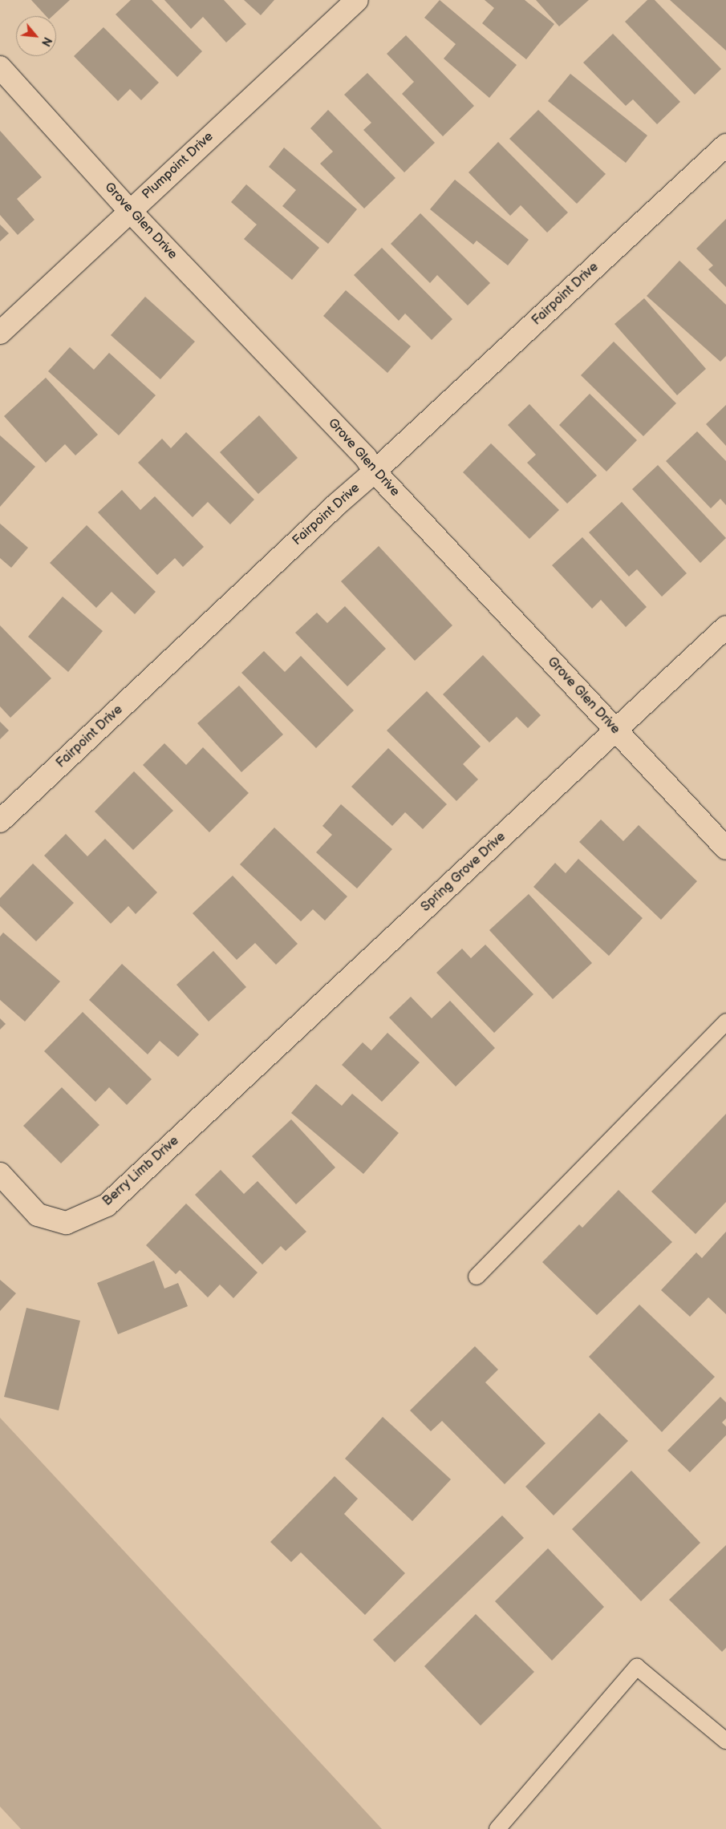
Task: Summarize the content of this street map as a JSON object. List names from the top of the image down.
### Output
{
  "streets": {
    "street": [
      "Plumpoint Drive",
      "Grove Glen Drive",
      "Fairpoint Drive",
      "Spring Grove Drive",
      "Berry Limb Drive"
    ]
  },
  "crossings": [
    ["Plumpoint Drive", "Grove Glen Drive"],
    ["Grove Glen Drive", "Fairpoint Drive"],
    ["Grove Glen Drive", "Spring Grove Drive"],
    ["Spring Grove Drive", "Berry Limb Drive"]
  ],
  "north": "bottom right"
}
